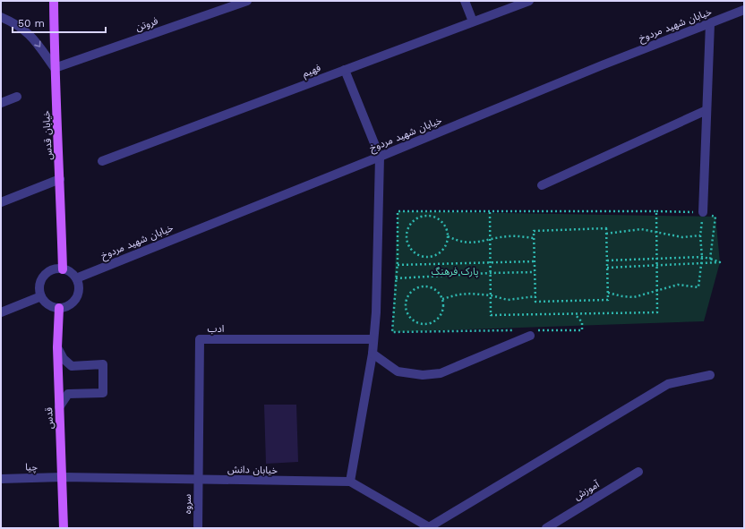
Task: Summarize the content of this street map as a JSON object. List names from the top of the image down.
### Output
{
  "streets": {
    "main road": ["خیابان قدس", "قدس"],
    "street": [
      "فروتن",
      "خیابان شهید مردوخ",
      "فهیم",
      "ادب",
      "چیا",
      "خیابان دانش",
      "آموزش",
      "سروه"
    ]
  },
  "crossings": [
    ["فروتن", "خیابان قدس"],
    ["خیابان شهید مردوخ", "خیابان قدس"],
    ["خیابان شهید مردوخ", "قدس"],
    ["خیابان قدس", "قدس"],
    ["ادب", "خیابان دانش"],
    ["ادب", "سروه"],
    ["قدس", "چیا"],
    ["قدس", "خیابان دانش"],
    ["چیا", "خیابان دانش"],
    ["خیابان دانش", "سروه"]
  ],
  "parks": ["پارک فرهنگ"],
  "scale_bar": "50 m"
}
